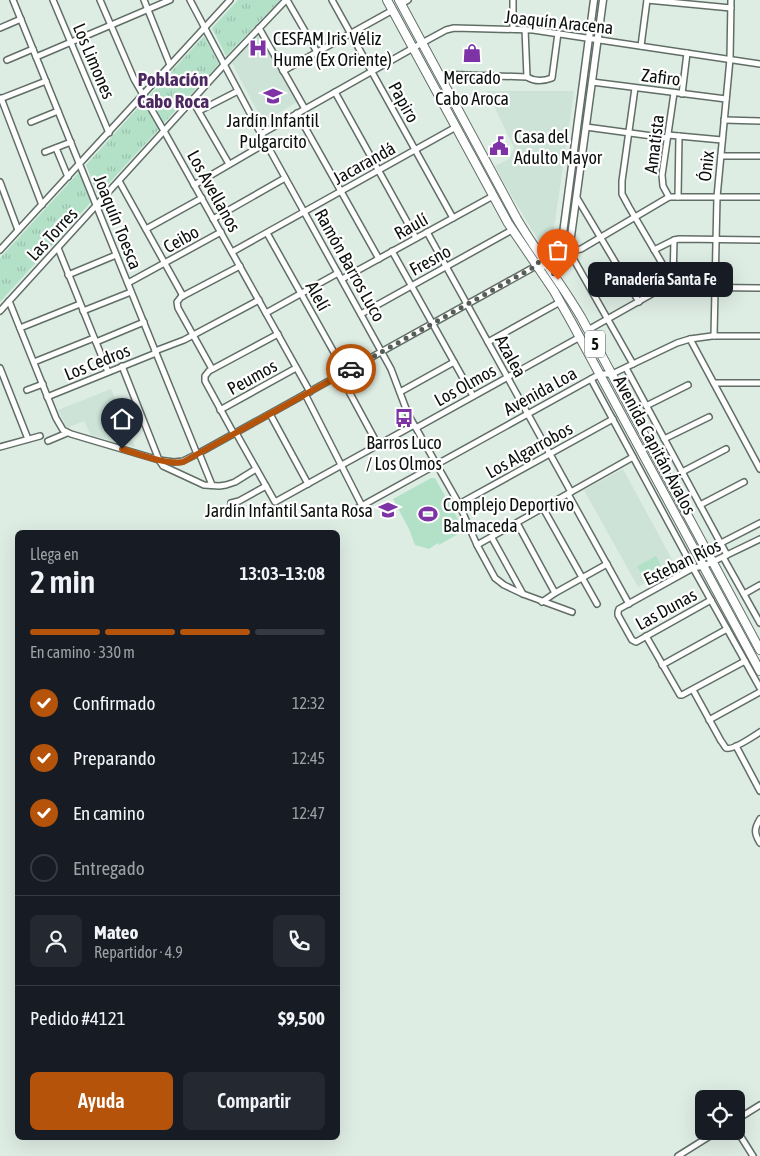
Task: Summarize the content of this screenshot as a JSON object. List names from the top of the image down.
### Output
{
  "streets": {
    "highway": ["5", "Avenida Capitán Ávalos"],
    "street": [
      "Joaquín Aracena",
      "Los Limones",
      "Zafiro",
      "Papiro",
      "Amatista",
      "Jacarandá",
      "Ónix",
      "Los Avellanos",
      "Joaquín Toesca",
      "Raulí",
      "Las Torres",
      "Ceibo",
      "Fresno",
      "Ramón Barros Luco",
      "Alelí",
      "Azalea",
      "Los Cedros",
      "Peumos",
      "Los Olmos",
      "Avenida Loa",
      "Los Algarrobos",
      "Esteban Ríos",
      "Las Dunas"
    ]
  },
  "crossings": [
    ["Joaquín Aracena", "Papiro"],
    ["Joaquín Aracena", "Amatista"],
    ["Joaquín Aracena", "Ónix"],
    ["Joaquín Aracena", "Ramón Barros Luco"],
    ["Joaquín Aracena", "Avenida Capitán Ávalos"],
    ["Los Limones", "Las Torres"],
    ["Zafiro", "Amatista"],
    ["Zafiro", "Ónix"],
    ["Papiro", "Jacarandá"],
    ["Papiro", "Raulí"],
    ["Jacarandá", "Los Avellanos"],
    ["Jacarandá", "Ramón Barros Luco"],
    ["Jacarandá", "Alelí"],
    ["Jacarandá", "Avenida Capitán Ávalos"],
    ["Ónix", "Avenida Loa"],
    ["Los Avellanos", "Las Torres"],
    ["Los Avellanos", "Ceibo"],
    ["Los Avellanos", "Los Cedros"],
    ["Los Avellanos", "Peumos"],
    ["Los Avellanos", "Los Olmos"],
    ["Los Avellanos", "Avenida Loa"],
    ["Joaquín Toesca", "Las Torres"],
    ["Joaquín Toesca", "Ceibo"],
    ["Joaquín Toesca", "Los Cedros"],
    ["Raulí", "Ramón Barros Luco"],
    ["Raulí", "Azalea"],
    ["Raulí", "Avenida Capitán Ávalos"],
    ["Las Torres", "Ramón Barros Luco"],
    ["Ceibo", "Ramón Barros Luco"],
    ["Fresno", "Ramón Barros Luco"],
    ["Fresno", "Azalea"],
    ["Fresno", "Avenida Capitán Ávalos"],
    ["Ramón Barros Luco", "Los Olmos"],
    ["Ramón Barros Luco", "Avenida Loa"],
    ["Ramón Barros Luco", "Los Algarrobos"],
    ["Alelí", "Los Olmos"],
    ["Azalea", "Los Olmos"],
    ["Azalea", "Avenida Loa"],
    ["Azalea", "Los Algarrobos"],
    ["Azalea", "Esteban Ríos"],
    ["Los Olmos", "Avenida Capitán Ávalos"],
    ["Avenida Loa", "Avenida Capitán Ávalos"],
    ["Avenida Capitán Ávalos", "Los Algarrobos"],
    ["Avenida Capitán Ávalos", "Esteban Ríos"],
    ["Avenida Capitán Ávalos", "Las Dunas"],
    ["Esteban Ríos", "Las Dunas"]
  ],
  "districts": ["Población Cabo Roca"],
  "places": {
    "hospital": ["CESFAM Iris Véliz Hume (Ex Oriente)"],
    "shop": ["Mercado Cabo Aroca"],
    "school or university": ["Jardín Infantil Pulgarcito", "Jardín Infantil Santa Rosa"],
    "public building": ["Casa del Adulto Mayor"],
    "other": ["Panadería Santa Fe"],
    "bus stop": ["Barros Luco / Los Olmos"],
    "sports": ["Complejo Deportivo Balmaceda"]
  },
  "page": {
    "bubble": "Panadería Santa Fe",
    "heading": ["2 min", "Llega en", "13:03–13:08"],
    "panel": [
      "Mateo",
      "Repartidor · 4.9",
      "Pedido #4121",
      "$9,500"
    ],
    "bar": "En camino · 330 m",
    "list": [
      ["Confirmado", "12:32"],
      ["Preparando", "12:45"],
      ["En camino", "12:47"],
      "Entregado"
    ],
    "buttons": ["Ayuda", "Compartir"]
  }
}
